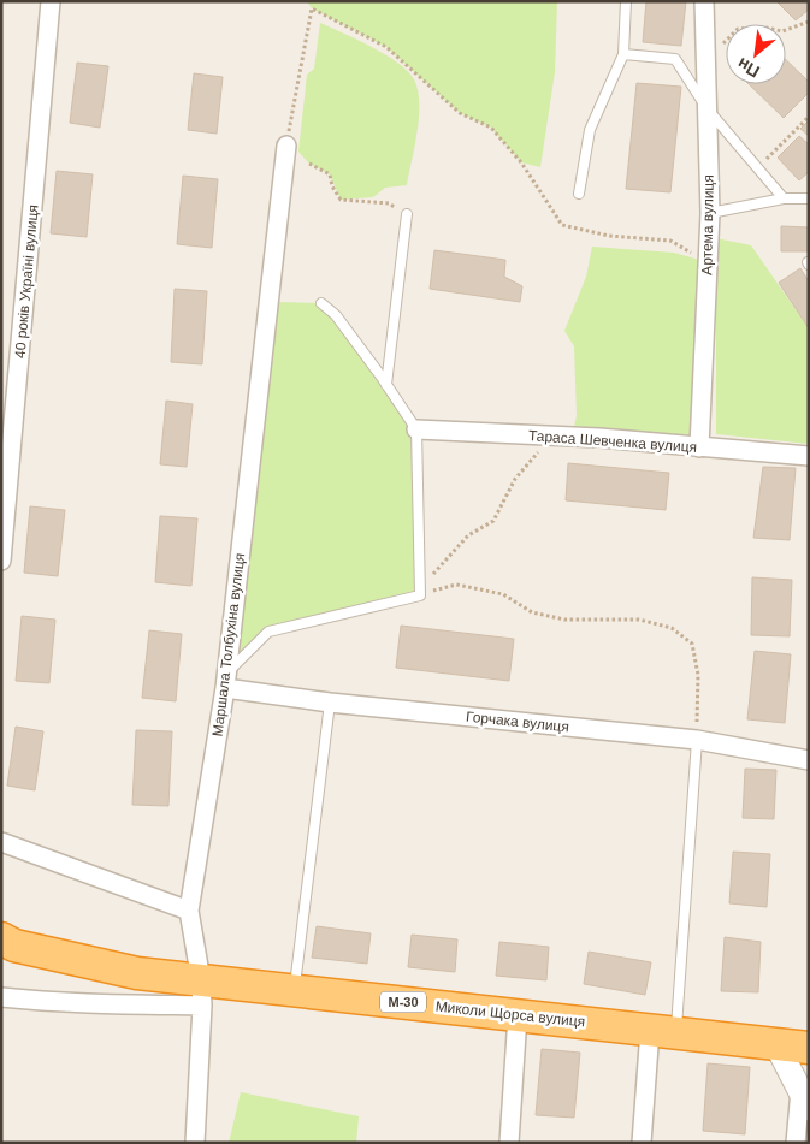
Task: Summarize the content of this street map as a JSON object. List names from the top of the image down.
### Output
{
  "streets": {
    "highway": ["М-30", "Миколи Щорса вулиця"],
    "street": [
      "Артема вулиця",
      "40 років Україні вулиця",
      "Тараса Шевченка вулиця",
      "Маршала Толбухіна вулиця",
      "Горчака вулиця"
    ]
  },
  "crossings": [
    ["Артема вулиця", "Тараса Шевченка вулиця"],
    ["Маршала Толбухіна вулиця", "Горчака вулиця"],
    ["Маршала Толбухіна вулиця", "Миколи Щорса вулиця"]
  ],
  "north": "bottom left"
}
